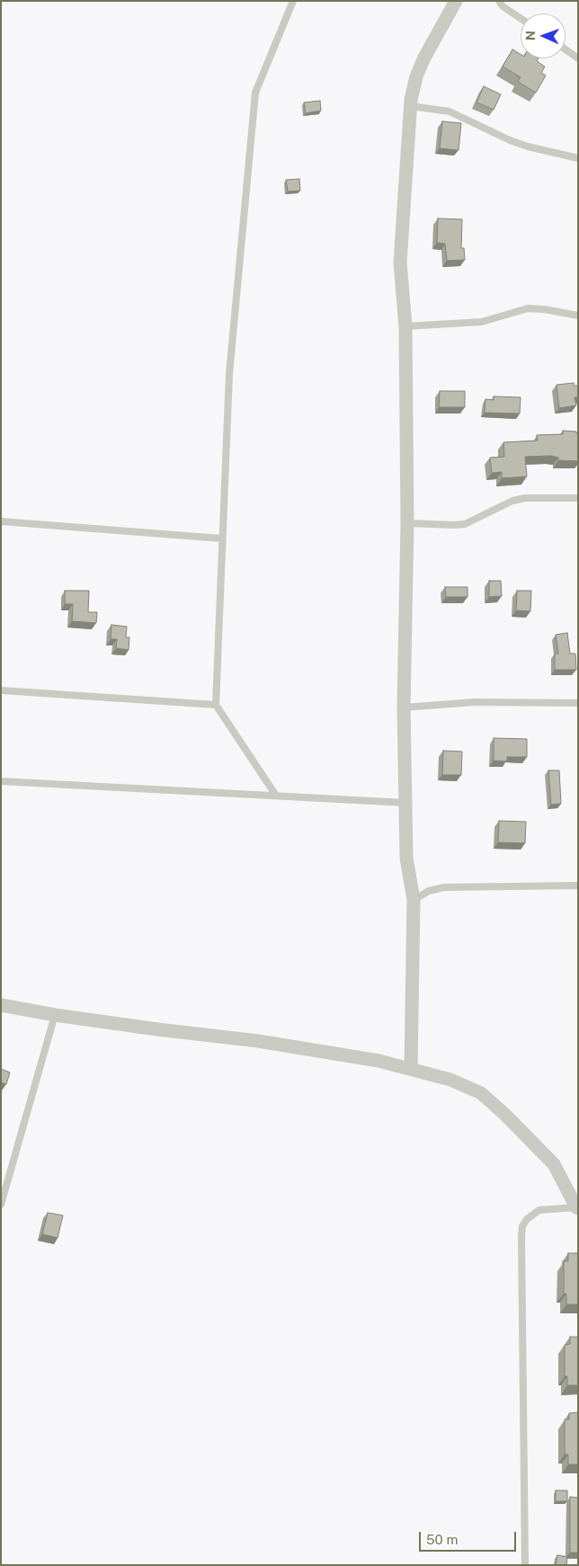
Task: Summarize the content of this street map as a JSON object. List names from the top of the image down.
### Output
{
  "scale_bar": "50 m",
  "north": "left"
}
